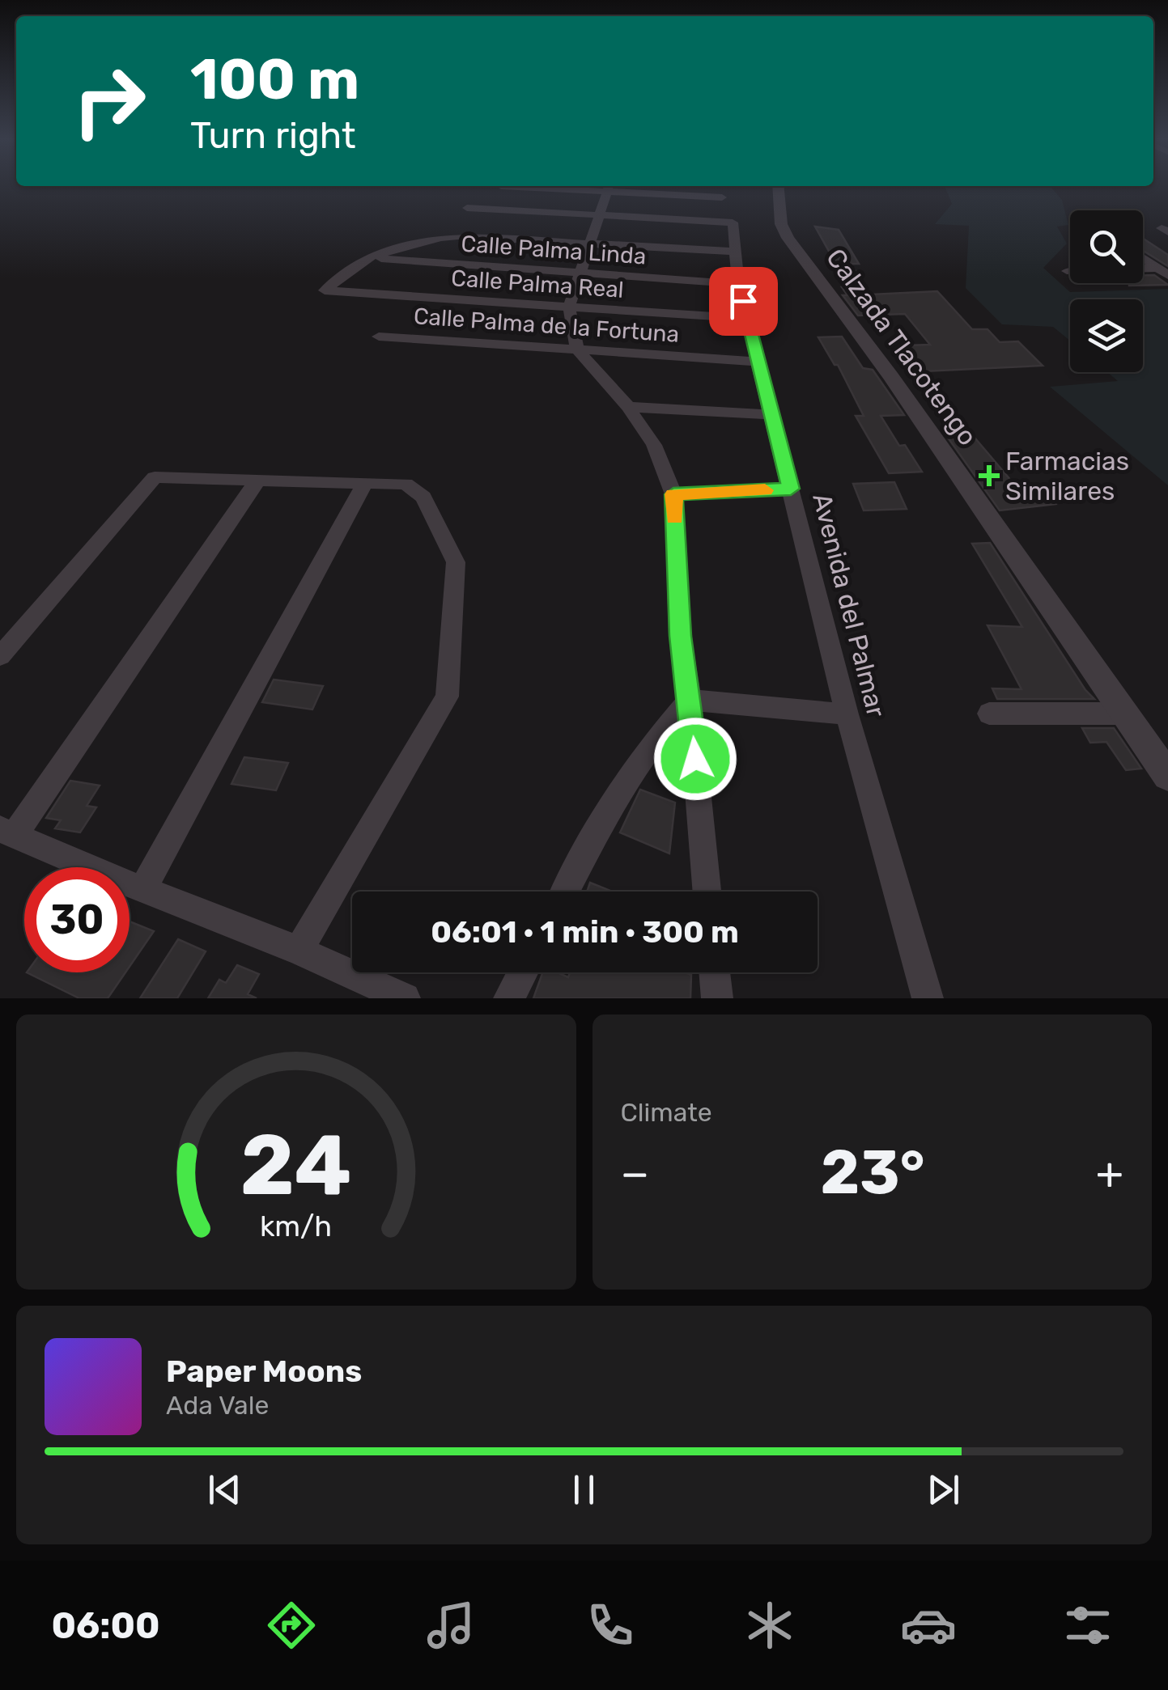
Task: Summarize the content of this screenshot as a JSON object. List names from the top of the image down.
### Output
{
  "streets": {
    "street": [
      "Calle Palma Linda",
      "Calle Palma Real",
      "Calle Palma de la Fortuna",
      "Calzada Tlacotengo",
      "Avenida del Palmar"
    ]
  },
  "crossings": [
    ["Calle Palma Linda", "Calle Palma Real"],
    ["Calle Palma Linda", "Avenida del Palmar"],
    ["Calle Palma Real", "Avenida del Palmar"],
    ["Calle Palma de la Fortuna", "Avenida del Palmar"]
  ],
  "places": {
    "health": ["Farmacias Similares"]
  },
  "page": {
    "turn": ["100 m", "Turn right"],
    "limit": "30",
    "trip": "06:01 · 1 min · 300 m",
    "tile": "Climate",
    "heat": ["−", "23°", "+"],
    "song": ["Paper Moons", "Ada Vale"],
    "tabs": "06:00",
    "gauge": ["24", "km/h"]
  }
}
